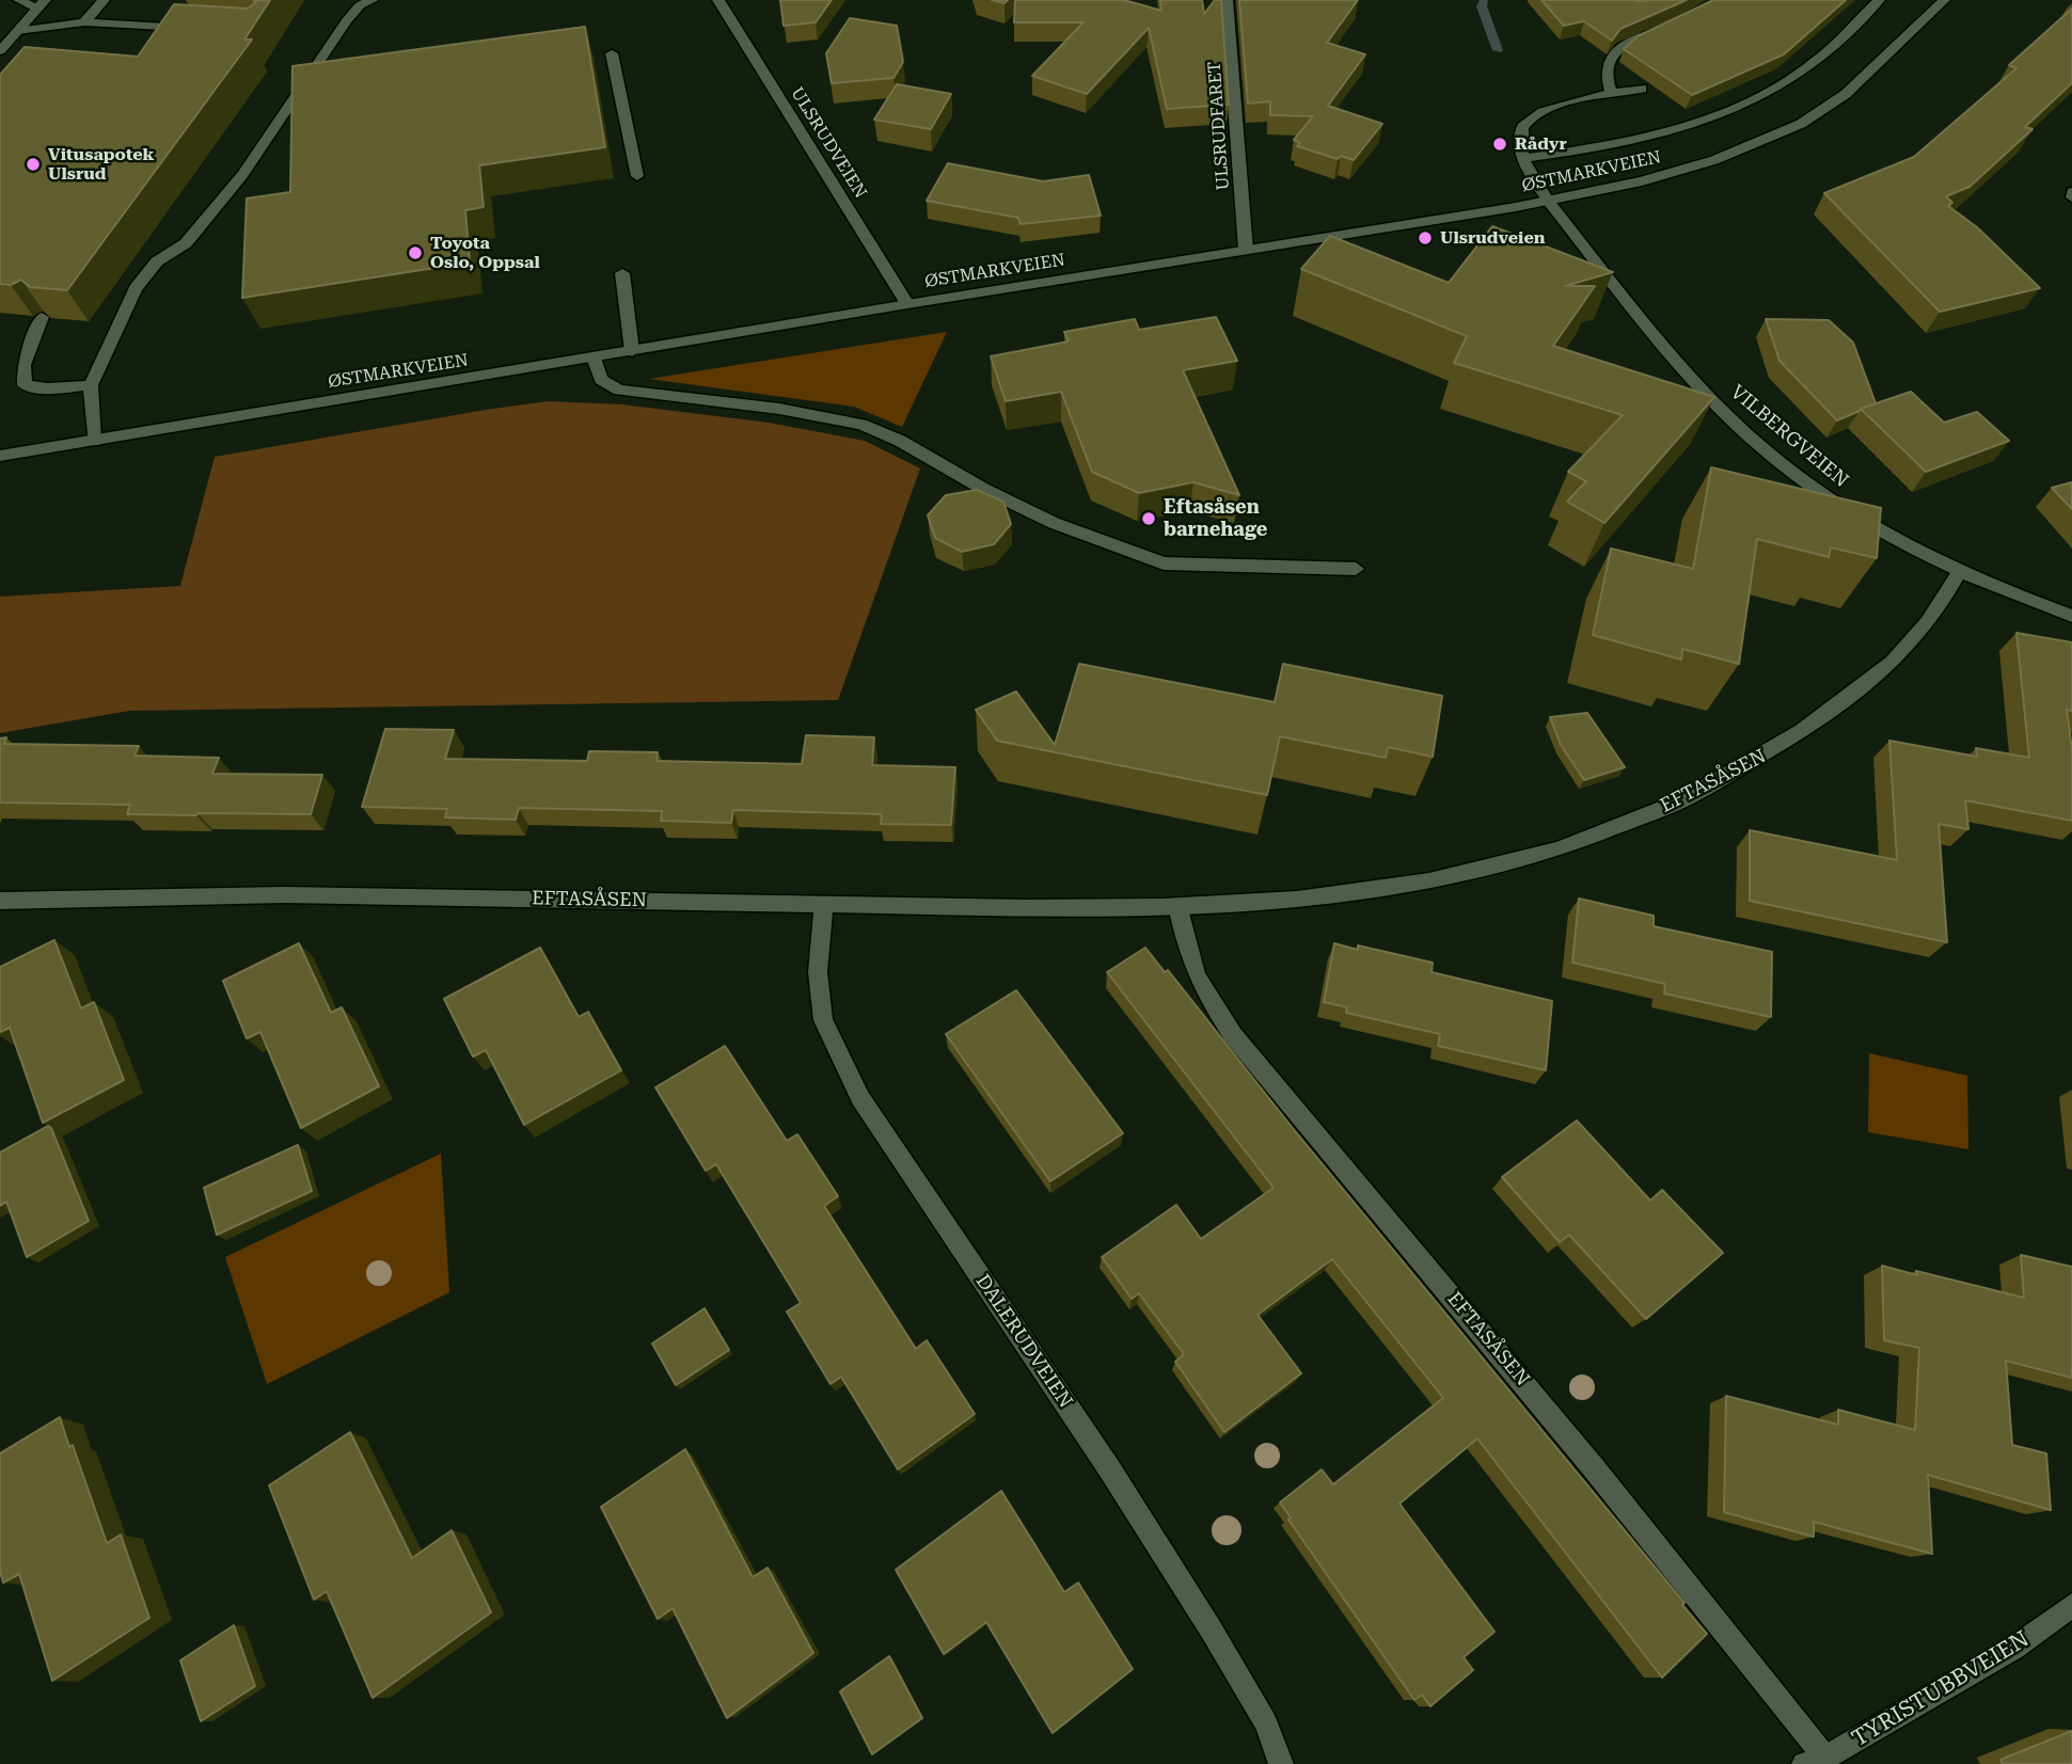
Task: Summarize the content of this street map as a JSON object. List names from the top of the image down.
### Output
{
  "streets": {
    "street": [
      "ULSRUDFARET",
      "ULSRUDVEIEN",
      "ØSTMARKVEIEN",
      "VILBERGVEIEN",
      "EFTASÅSEN",
      "DALERUDVEIEN",
      "TYRISTUBBVEIEN"
    ]
  },
  "crossings": [
    ["ULSRUDFARET", "ØSTMARKVEIEN"],
    ["ULSRUDVEIEN", "ØSTMARKVEIEN"],
    ["ØSTMARKVEIEN", "VILBERGVEIEN"],
    ["VILBERGVEIEN", "EFTASÅSEN"],
    ["EFTASÅSEN", "DALERUDVEIEN"],
    ["EFTASÅSEN", "TYRISTUBBVEIEN"]
  ],
  "places": [
    "Rådyr",
    "Vitusapotek Ulsrud",
    "Ulsrudveien",
    "Toyota Oslo, Oppsal",
    "Eftasåsen barnehage"
  ]
}
